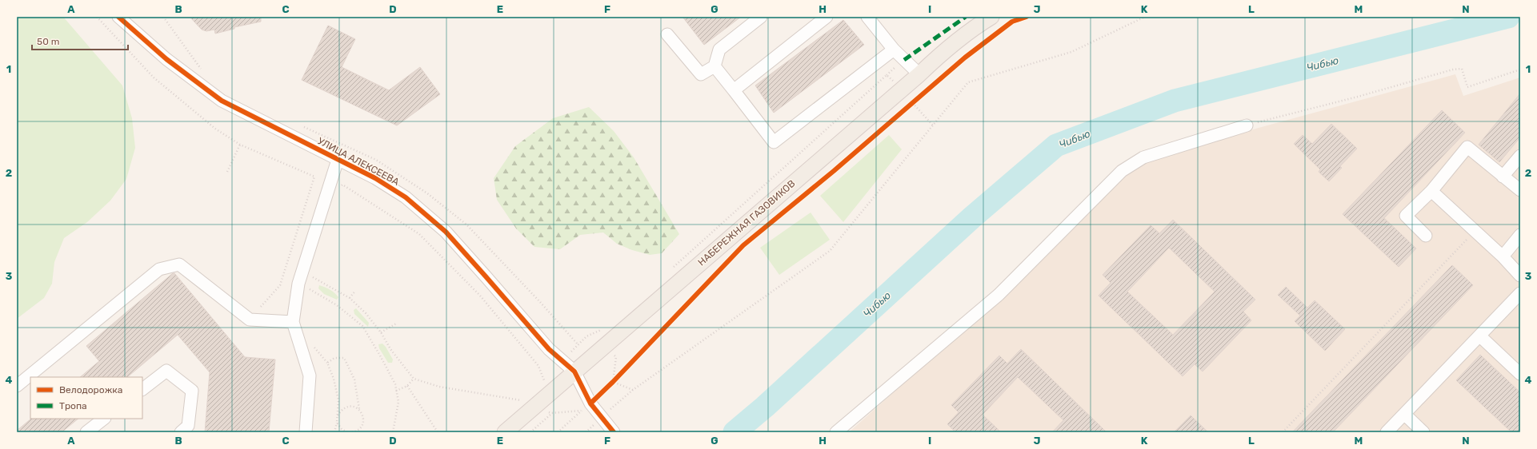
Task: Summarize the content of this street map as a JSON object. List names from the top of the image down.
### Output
{
  "streets": {
    "main road": ["НАБЕРЕЖНАЯ ГАЗОВИКОВ"],
    "street": ["УЛИЦА АЛЕКСЕЕВА"]
  },
  "crossings": [
    ["УЛИЦА АЛЕКСЕЕВА", "НАБЕРЕЖНАЯ ГАЗОВИКОВ"]
  ],
  "water": ["Чибью"],
  "legend": ["Велодорожка", "Тропа"],
  "scale_bar": "50 m",
  "grid": {
    "columns": [
      "A",
      "B",
      "C",
      "D",
      "E",
      "F",
      "G",
      "H",
      "I",
      "J",
      "K",
      "L",
      "M",
      "N"
    ],
    "rows": [
      "1",
      "2",
      "3",
      "4"
    ]
  }
}
